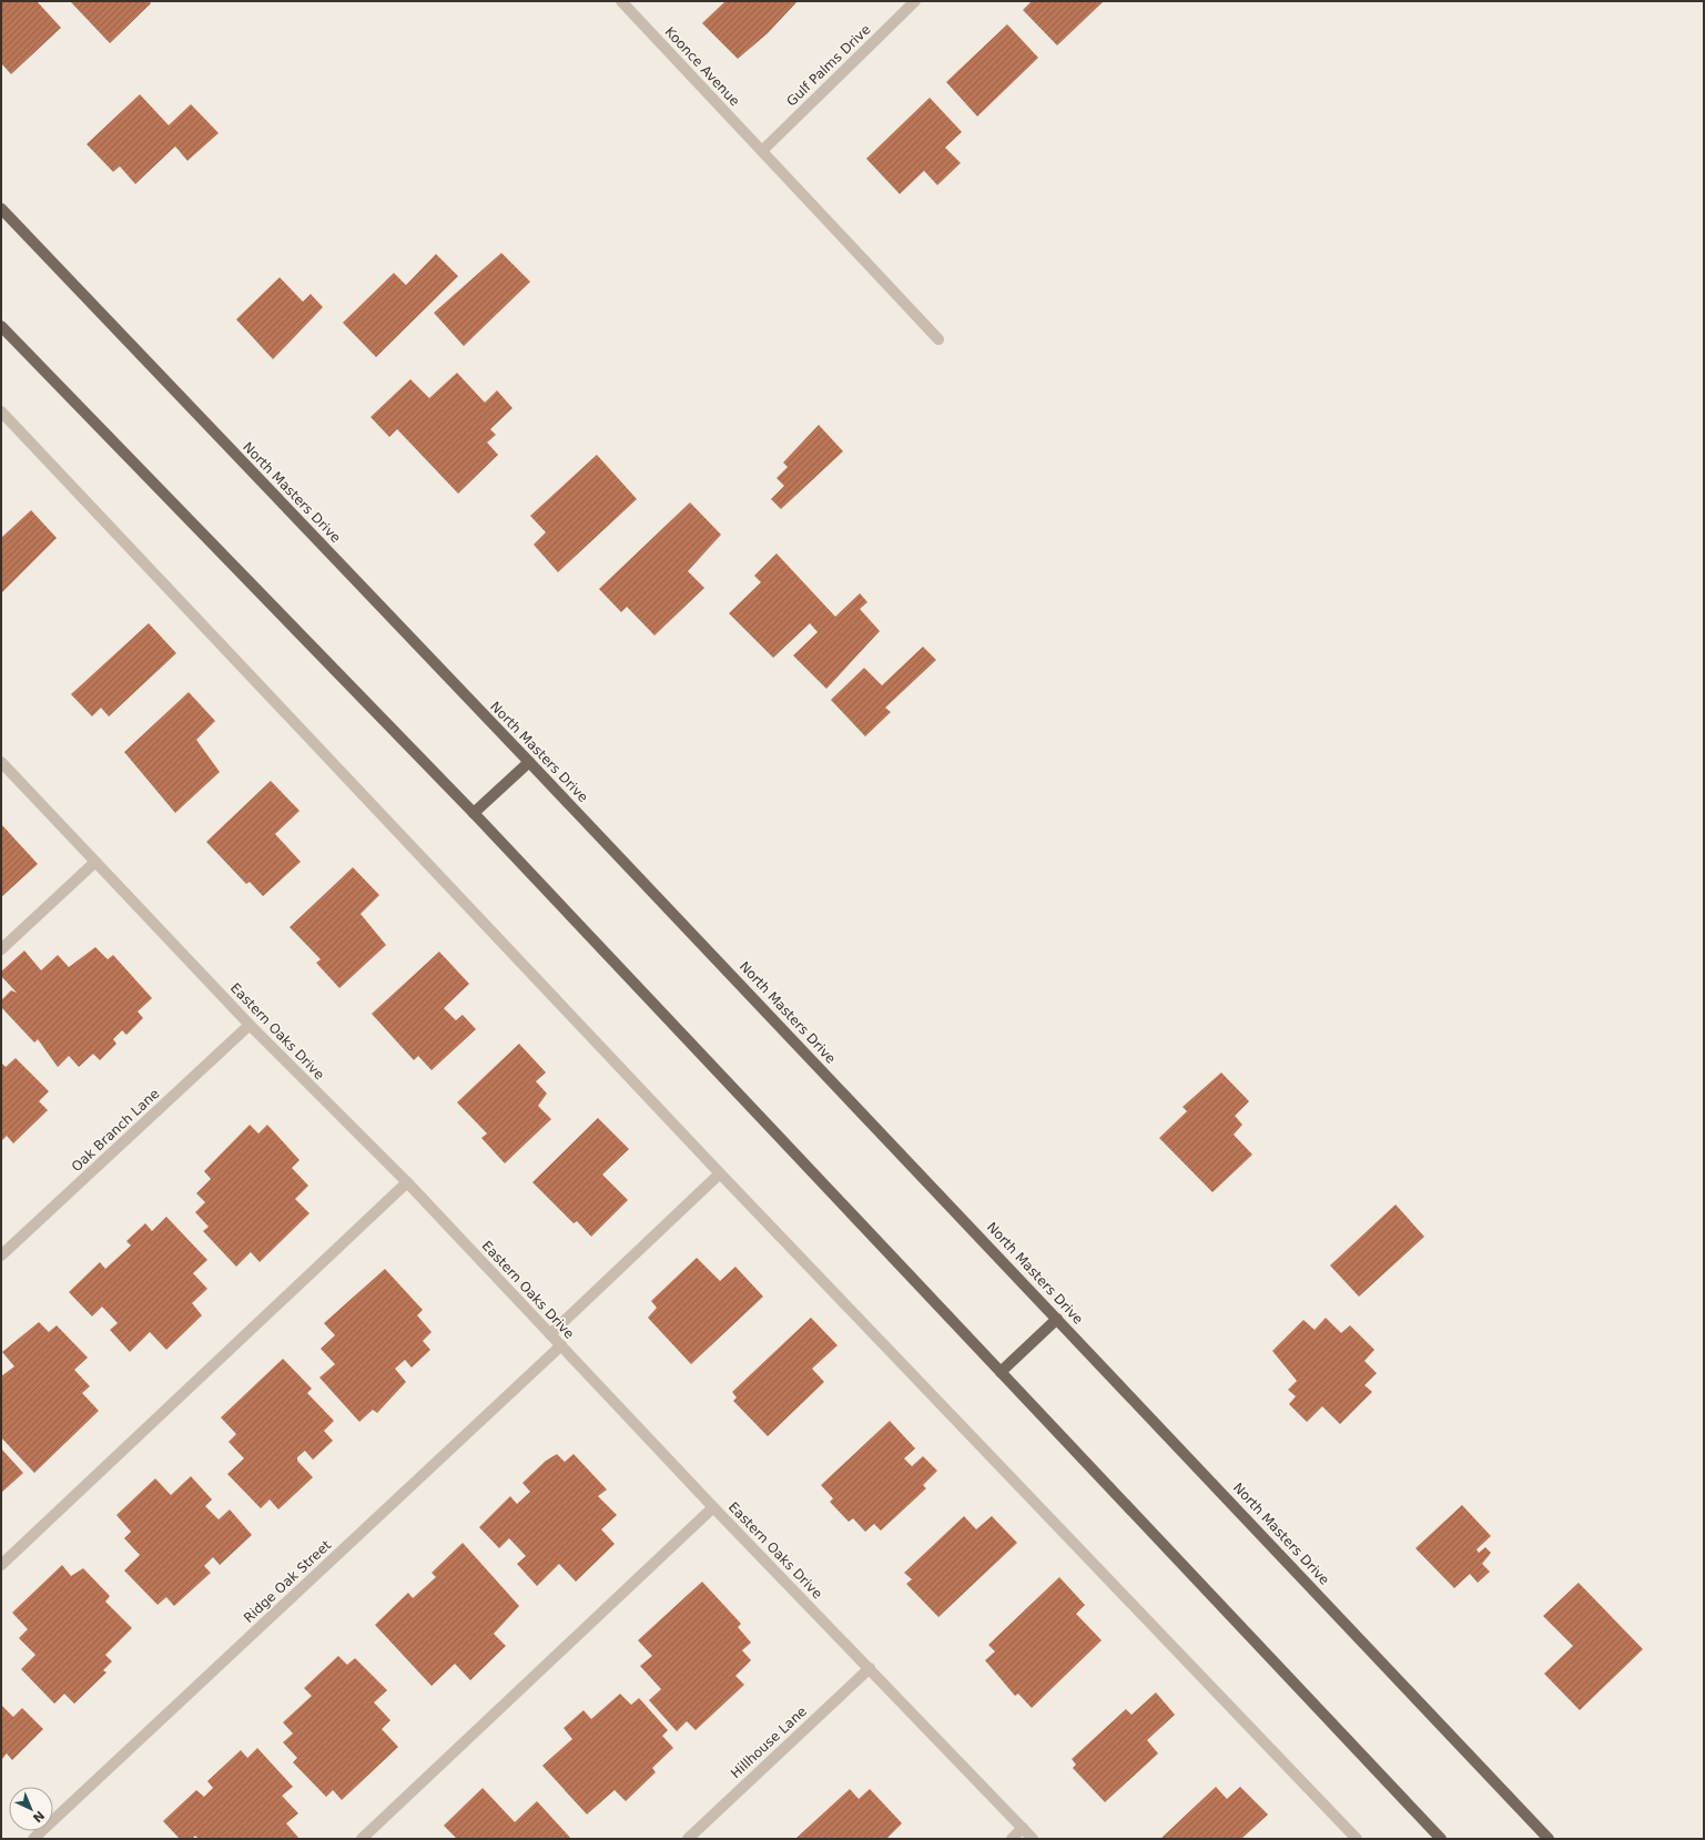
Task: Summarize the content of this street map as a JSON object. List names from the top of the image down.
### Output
{
  "streets": {
    "main road": ["North Masters Drive"],
    "street": [
      "Gulf Palms Drive",
      "Koonce Avenue",
      "Eastern Oaks Drive",
      "Oak Branch Lane",
      "Ridge Oak Street",
      "Hillhouse Lane"
    ]
  },
  "crossings": [
    ["Gulf Palms Drive", "Koonce Avenue"],
    ["Eastern Oaks Drive", "Oak Branch Lane"],
    ["Eastern Oaks Drive", "Ridge Oak Street"],
    ["Eastern Oaks Drive", "Hillhouse Lane"]
  ],
  "north": "bottom right"
}
